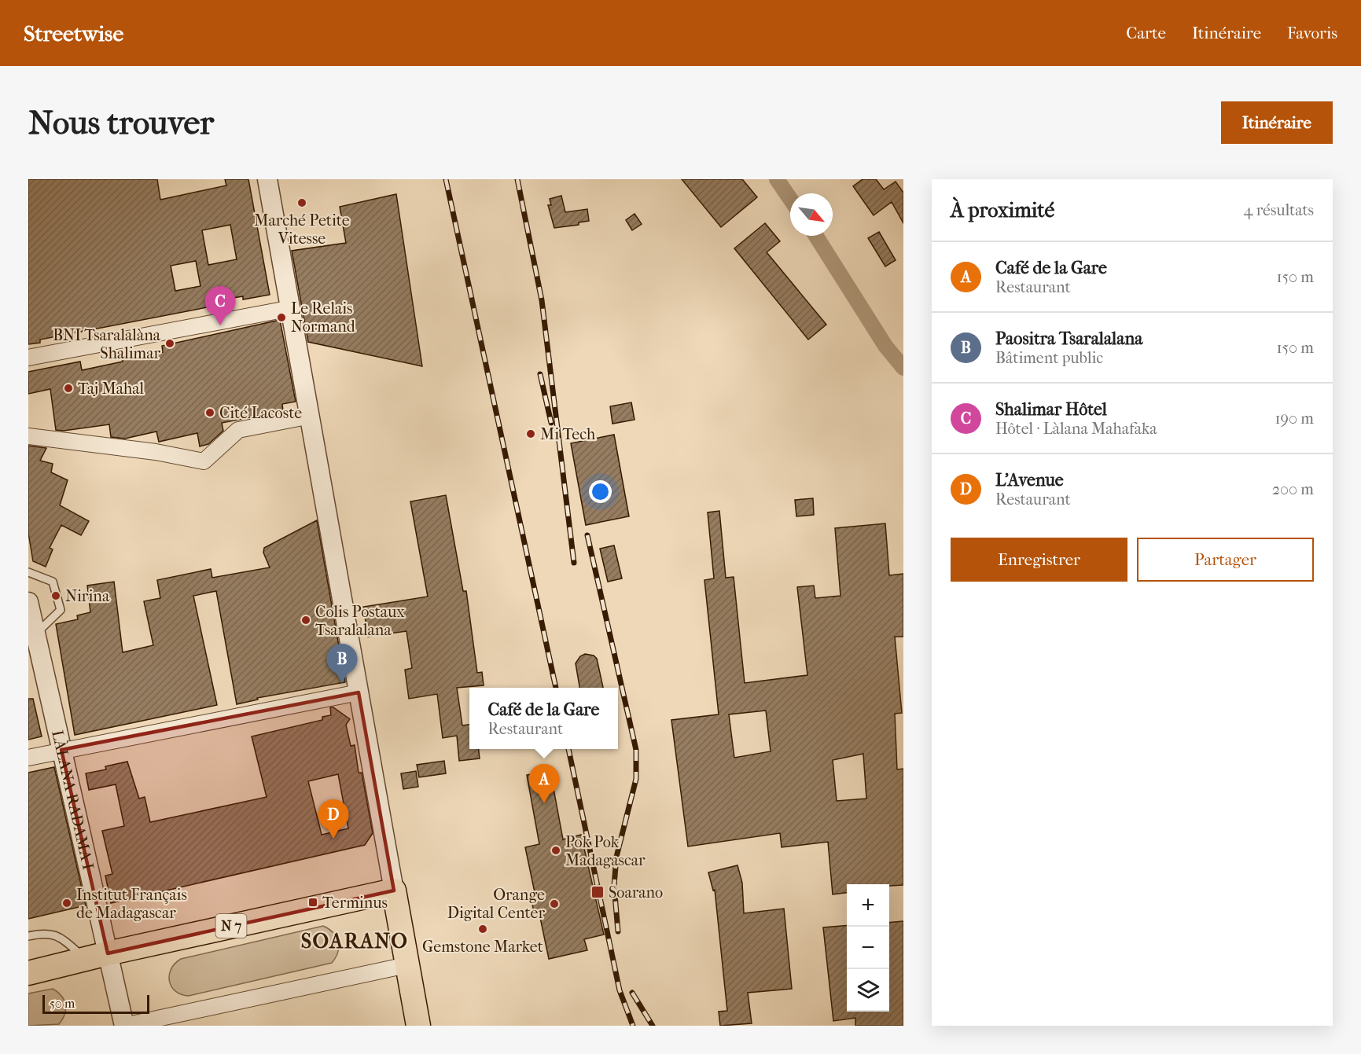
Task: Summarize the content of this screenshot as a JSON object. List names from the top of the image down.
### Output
{
  "streets": {
    "main road": ["N 7"],
    "street": ["LÀLANA RADAMA I"]
  },
  "crossings": [
    ["LÀLANA RADAMA I", "N 7"]
  ],
  "districts": ["SOARANO"],
  "places": {
    "other": [
      "Marché Petite Vitesse",
      "Le Relais Normand",
      "BNI Tsaralalàna Shalimar",
      "Taj Mahal",
      "Cité Lacoste",
      "Mi Tech",
      "Nirina",
      "Colis Postaux Tsaralalana",
      "Pok Pok Madagascar",
      "Institut Français de Madagascar",
      "Orange Digital Center",
      "Gemstone Market"
    ],
    "transit": ["Soarano", "Terminus"]
  },
  "scale_bar": "50 m",
  "north": "bottom right",
  "page": {
    "header": "Streetwise",
    "nav": ["Carte", "Itinéraire", "Favoris"],
    "buttons": [
      "Itinéraire",
      ["Enregistrer", "Partager"]
    ],
    "title": "Nous trouver",
    "heading": ["À proximité", "4 résultats"],
    "list": [
      {
        "mark": "A",
        "name": "Café de la Gare",
        "note": "Restaurant",
        "value": "150 m"
      },
      {
        "mark": "B",
        "name": "Paositra Tsaralalana",
        "note": "Bâtiment public",
        "value": "150 m"
      },
      {
        "mark": "C",
        "name": "Shalimar Hôtel",
        "note": "Hôtel · Làlana Mahafaka",
        "value": "190 m"
      },
      {
        "mark": "D",
        "name": "L'Avenue",
        "note": "Restaurant",
        "value": "200 m"
      }
    ],
    "pins": [
      "C",
      "B",
      "A",
      "D"
    ],
    "popup": ["Café de la Gare", "Restaurant"],
    "map_buttons": ["+", "−"],
    "scale": "50 m"
  }
}
